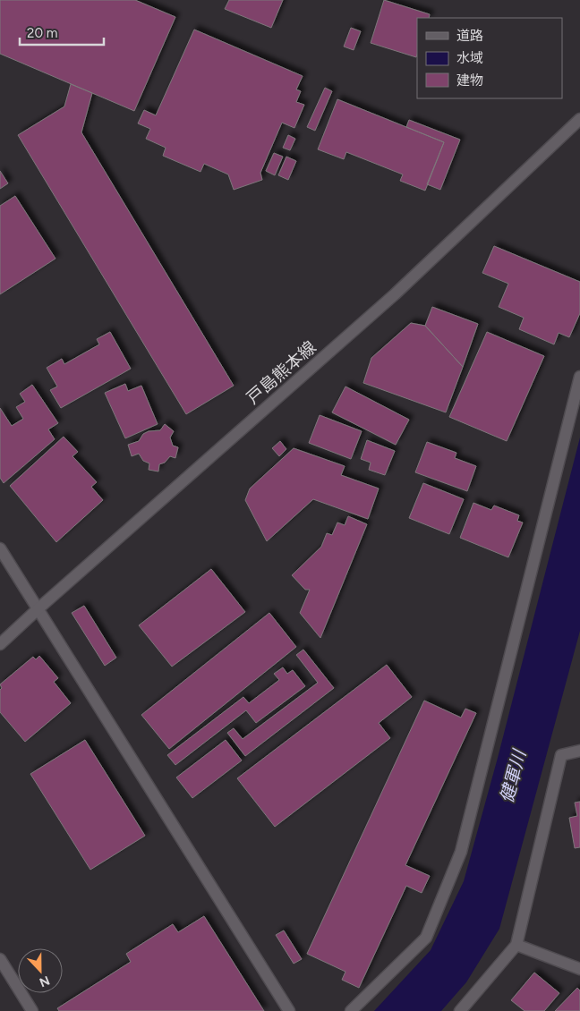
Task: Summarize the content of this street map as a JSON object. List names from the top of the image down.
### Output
{
  "streets": {
    "street": ["戸島熊本線"]
  },
  "water": ["健軍川"],
  "legend": ["道路", "水域", "建物"],
  "scale_bar": "20 m",
  "north": "bottom"
}
